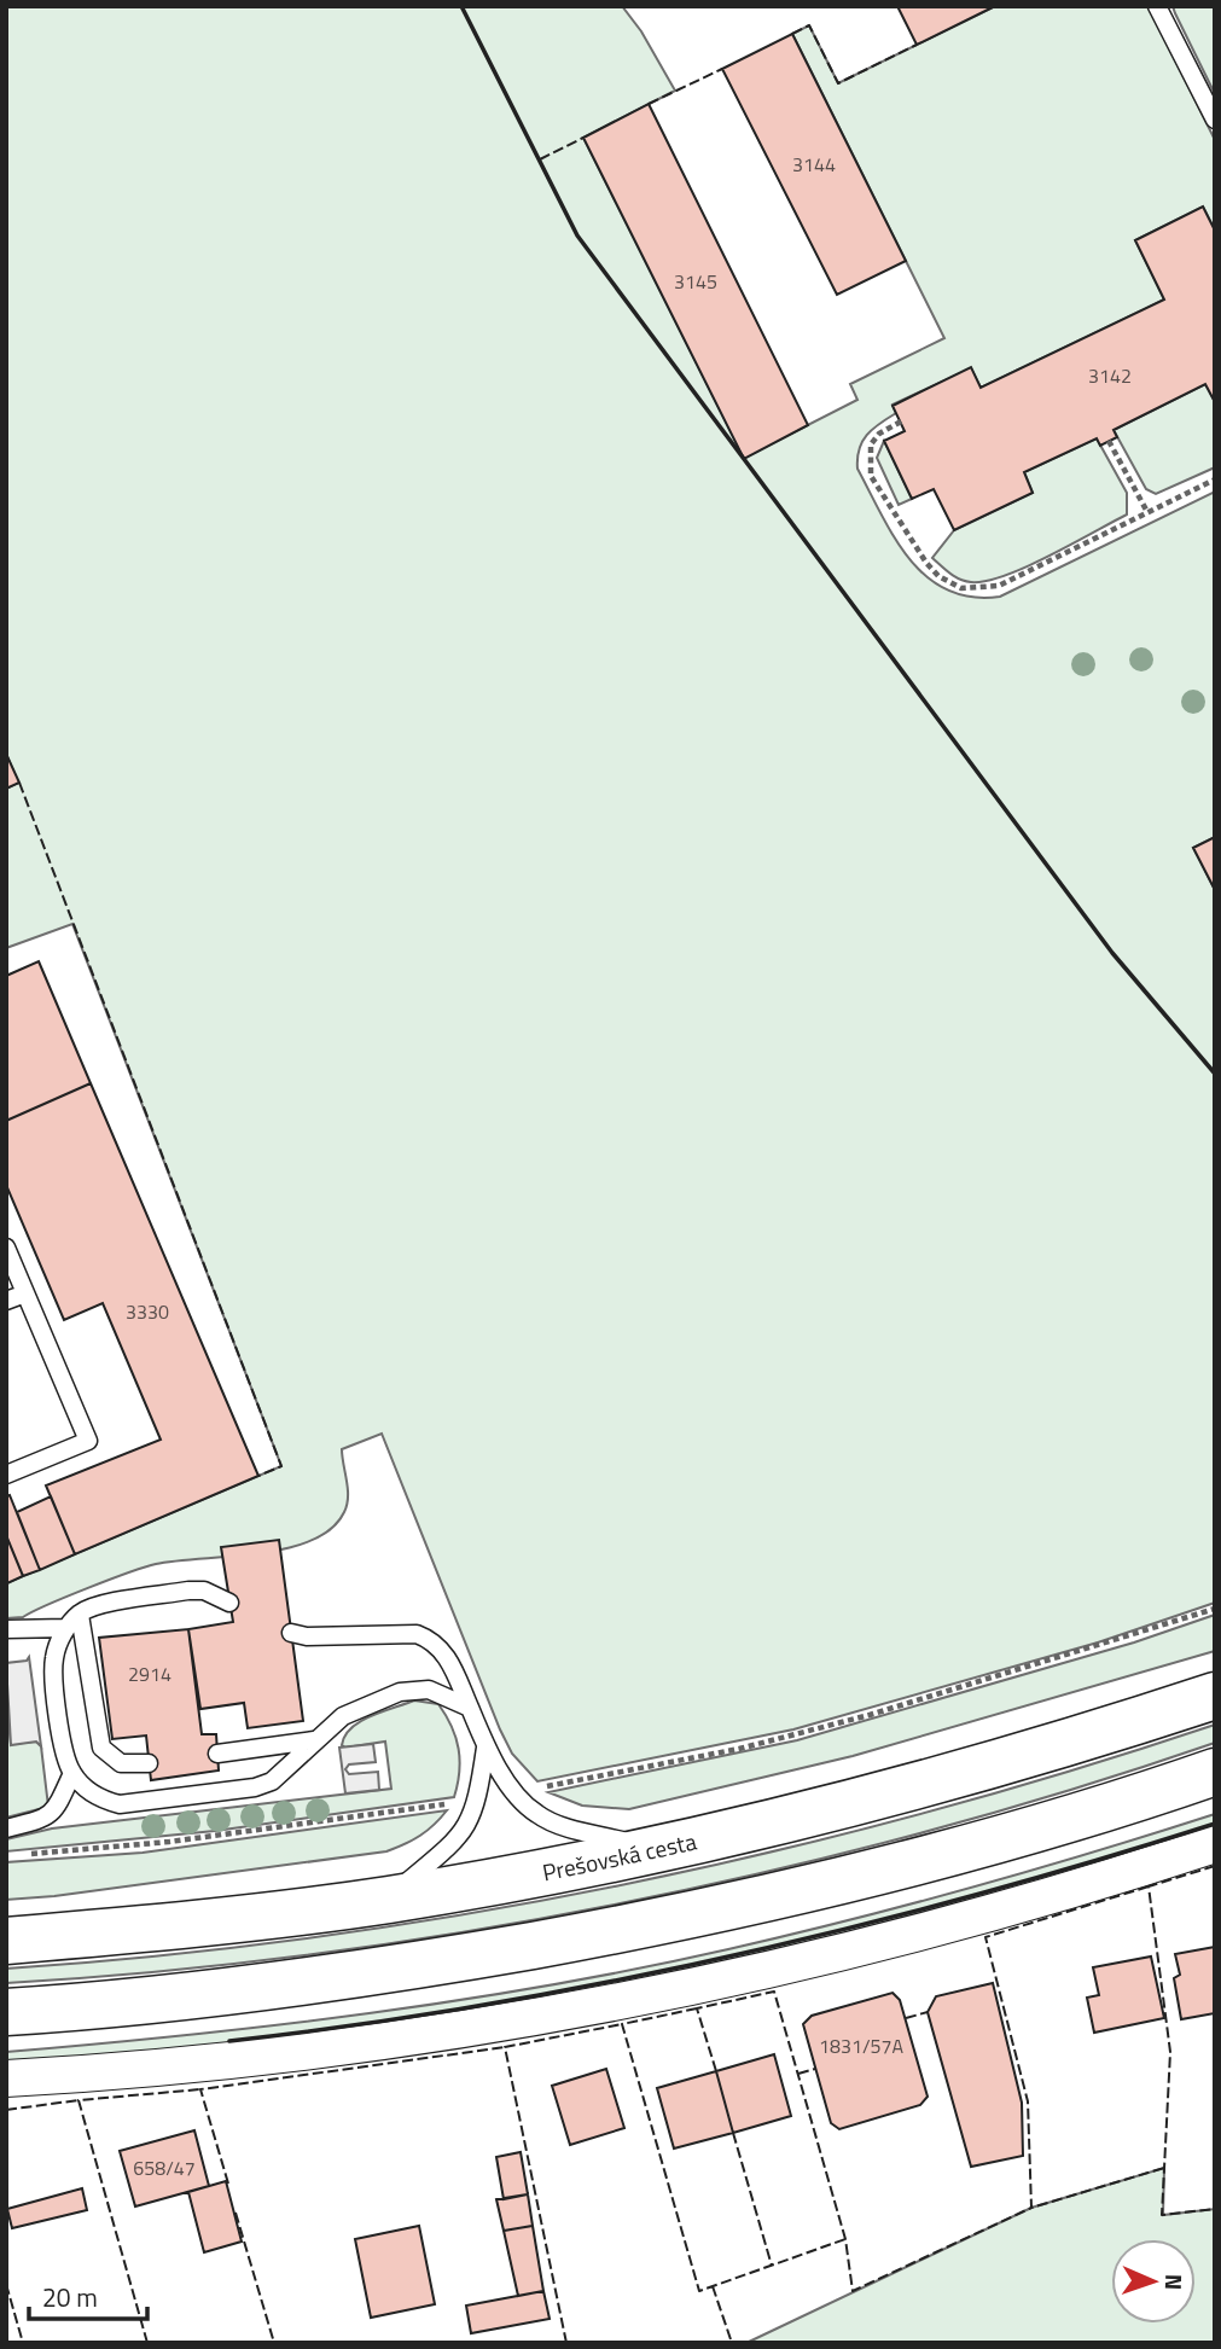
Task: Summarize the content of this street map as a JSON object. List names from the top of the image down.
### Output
{
  "streets": {
    "highway": ["Prešovská cesta"]
  },
  "house_numbers": [
    "3144",
    "3145",
    "3142",
    "3330",
    "2914",
    "1831/57A",
    "658/47"
  ],
  "scale_bar": "20 m",
  "north": "right"
}
